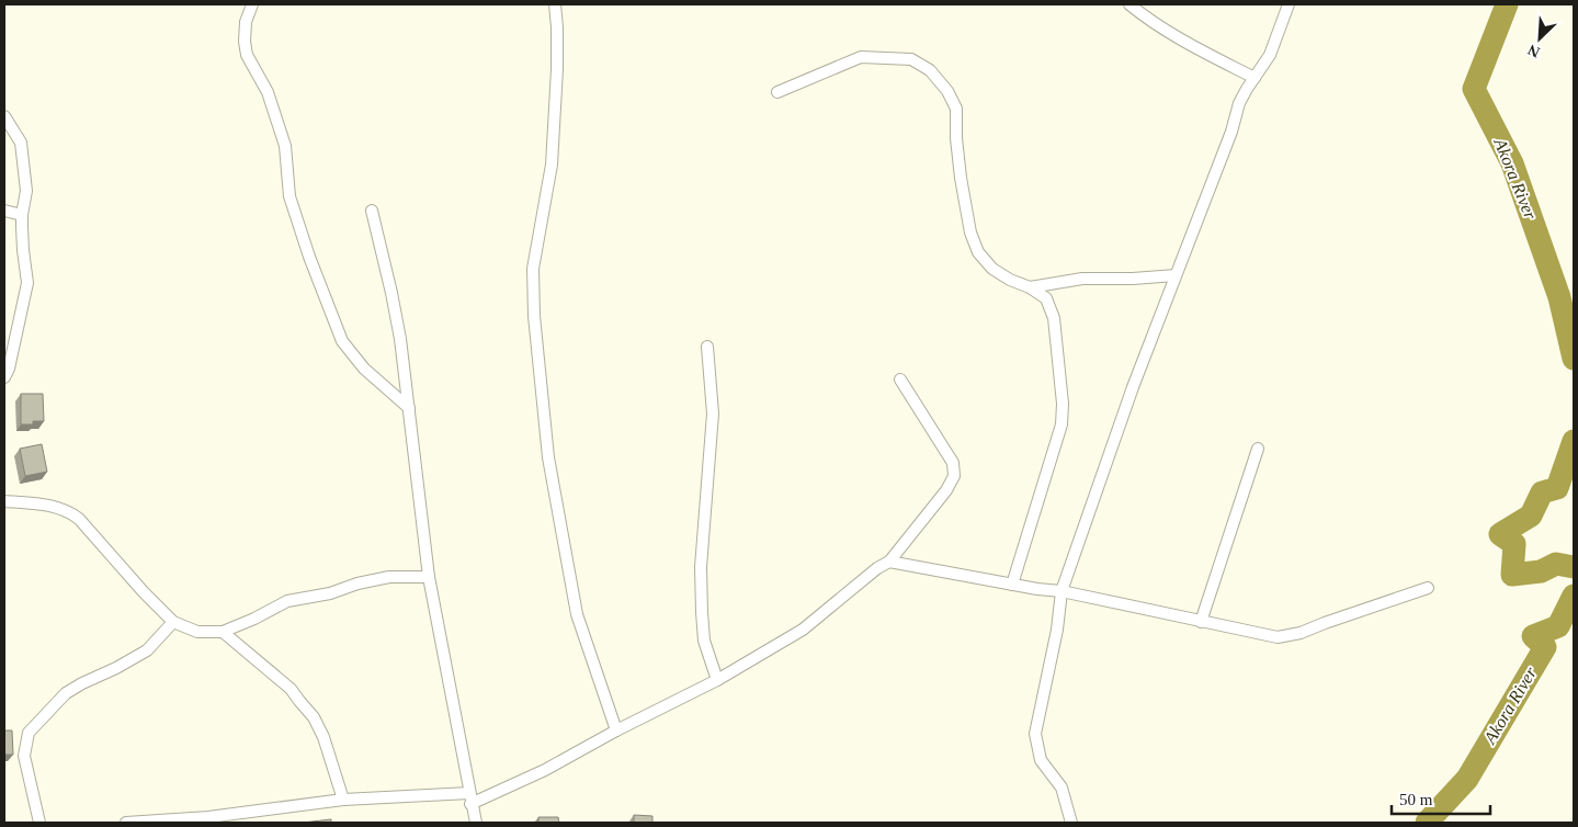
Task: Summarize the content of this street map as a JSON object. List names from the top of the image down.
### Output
{
  "water": ["Akora River"],
  "scale_bar": "50 m",
  "north": "bottom left"
}
